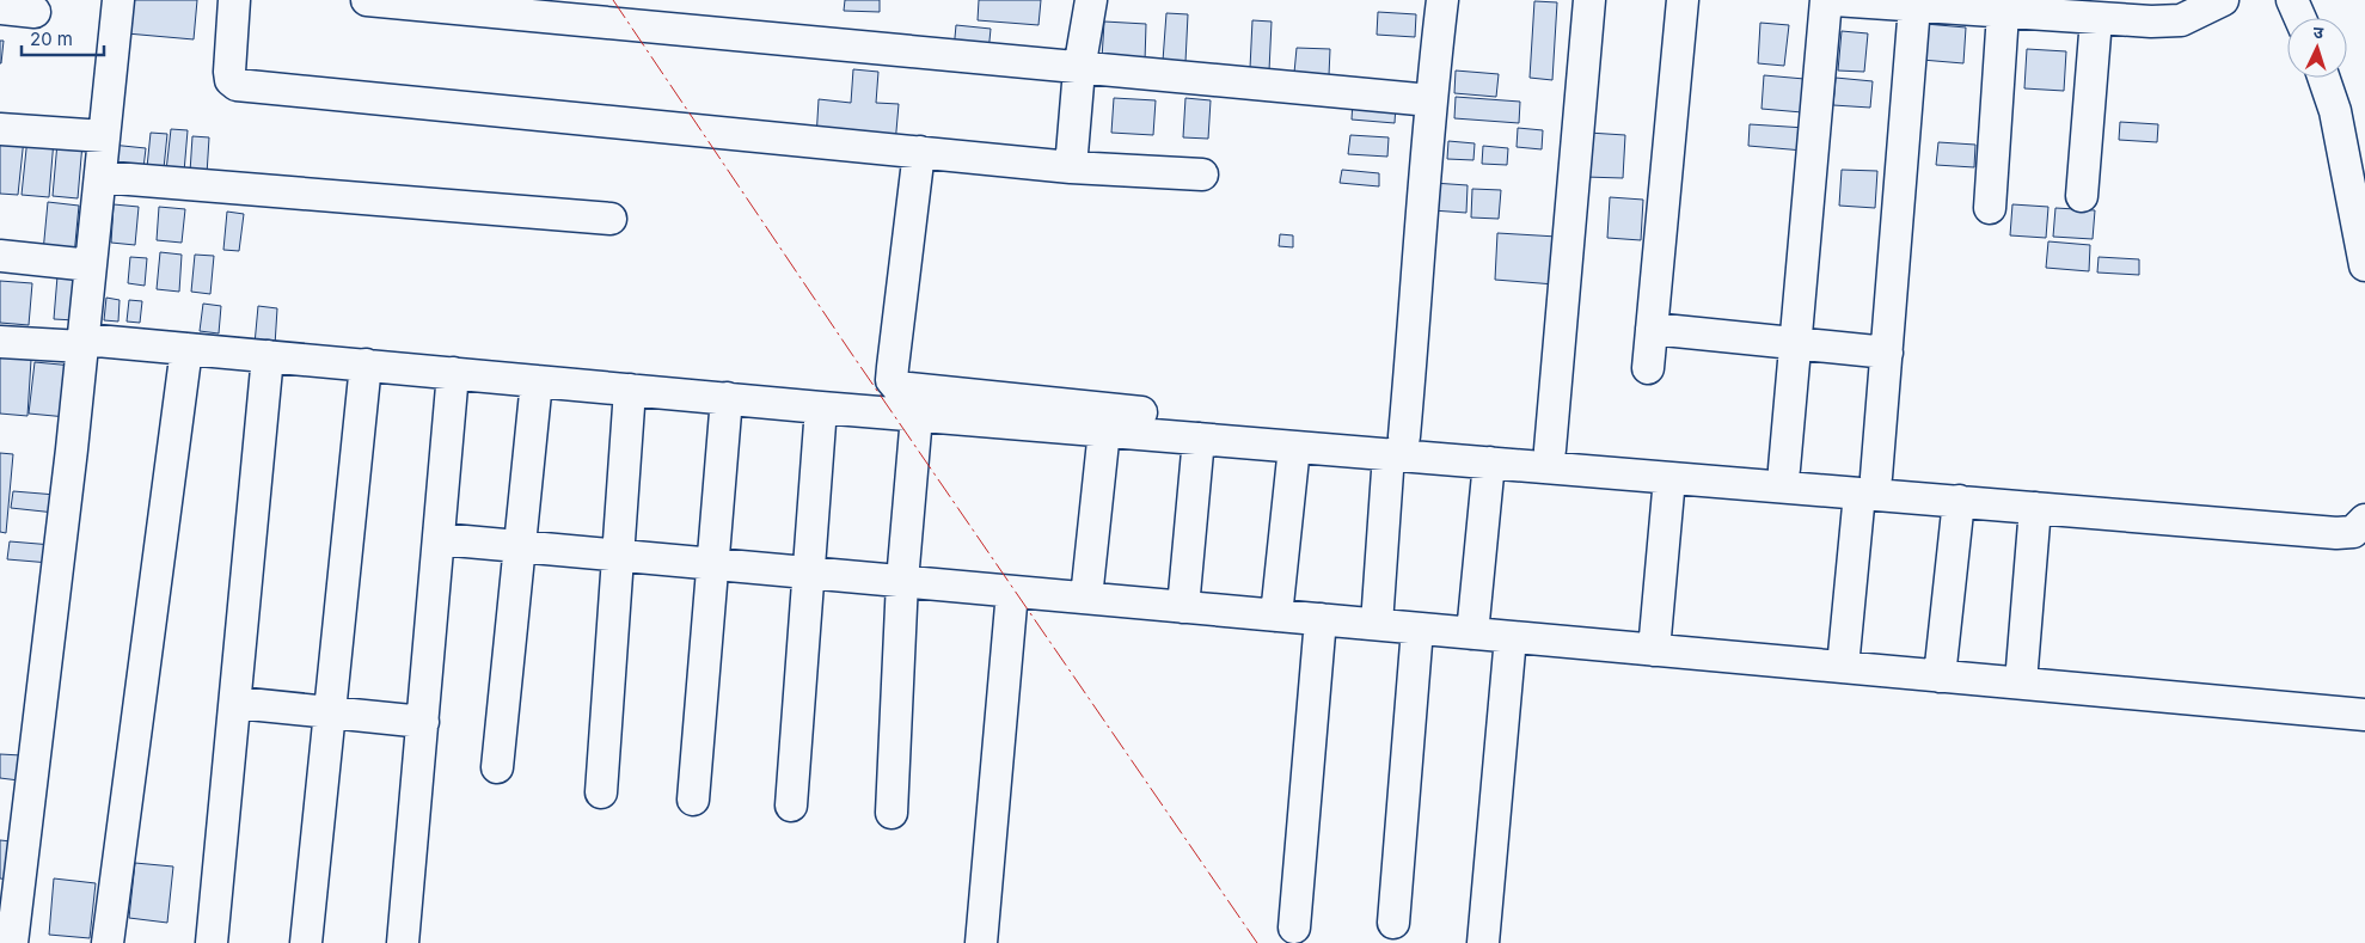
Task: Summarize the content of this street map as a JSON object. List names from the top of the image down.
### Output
{
  "scale_bar": "20 m",
  "north": "top"
}
